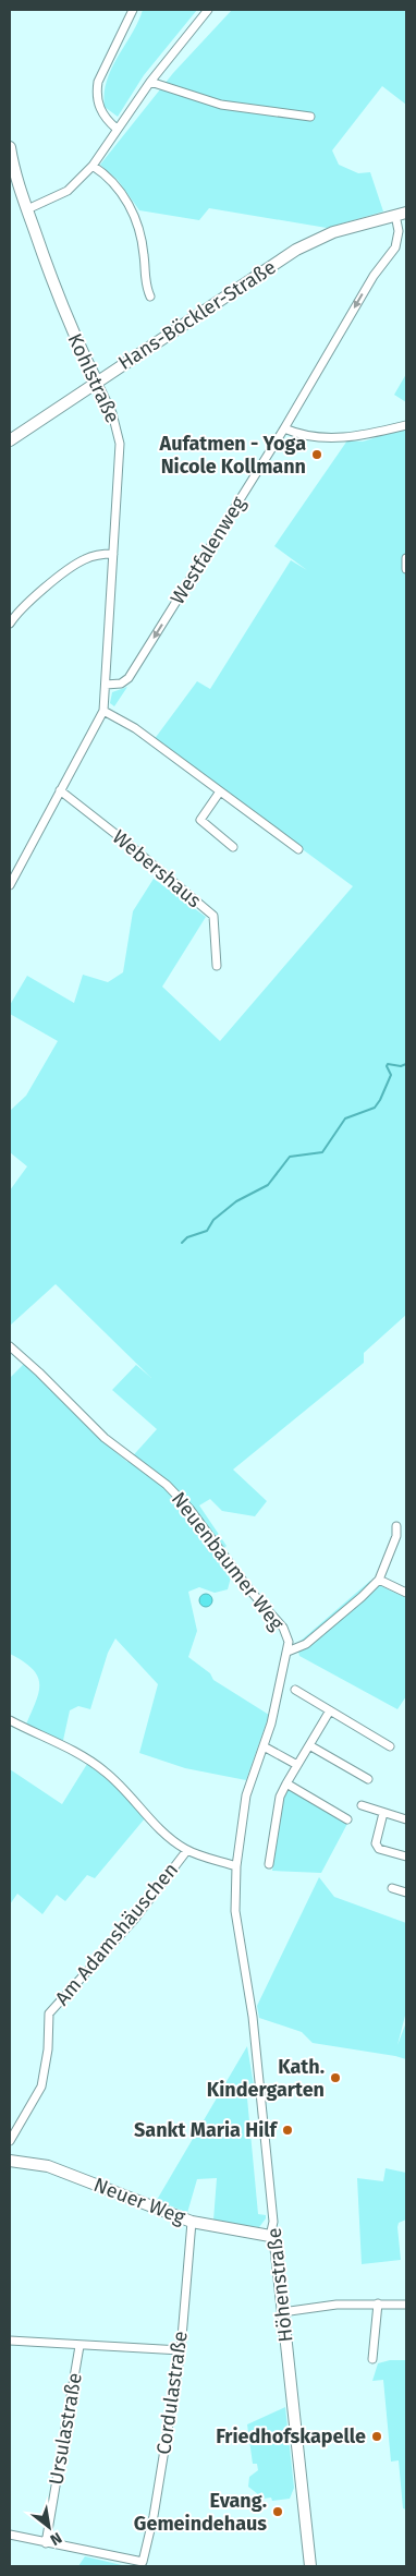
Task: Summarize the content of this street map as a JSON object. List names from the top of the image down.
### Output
{
  "streets": {
    "street": [
      "Hans-Böckler-Straße",
      "Kohlstraße",
      "Westfalenweg",
      "Webershaus",
      "Neuenbaumer Weg",
      "Am Adamshäuschen",
      "Neuer Weg",
      "Höhenstraße",
      "Cordulastraße",
      "Ursulastraße"
    ]
  },
  "crossings": [
    ["Hans-Böckler-Straße", "Kohlstraße"],
    ["Hans-Böckler-Straße", "Westfalenweg"],
    ["Kohlstraße", "Westfalenweg"],
    ["Neuenbaumer Weg", "Höhenstraße"],
    ["Neuer Weg", "Höhenstraße"],
    ["Neuer Weg", "Cordulastraße"],
    ["Cordulastraße", "Ursulastraße"]
  ],
  "one_way": ["Westfalenweg"],
  "places": [
    "Aufatmen - Yoga Nicole Kollmann",
    "Kath. Kindergarten",
    "Sankt Maria Hilf",
    "Friedhofskapelle",
    "Evang. Gemeindehaus"
  ],
  "north": "bottom right"
}
